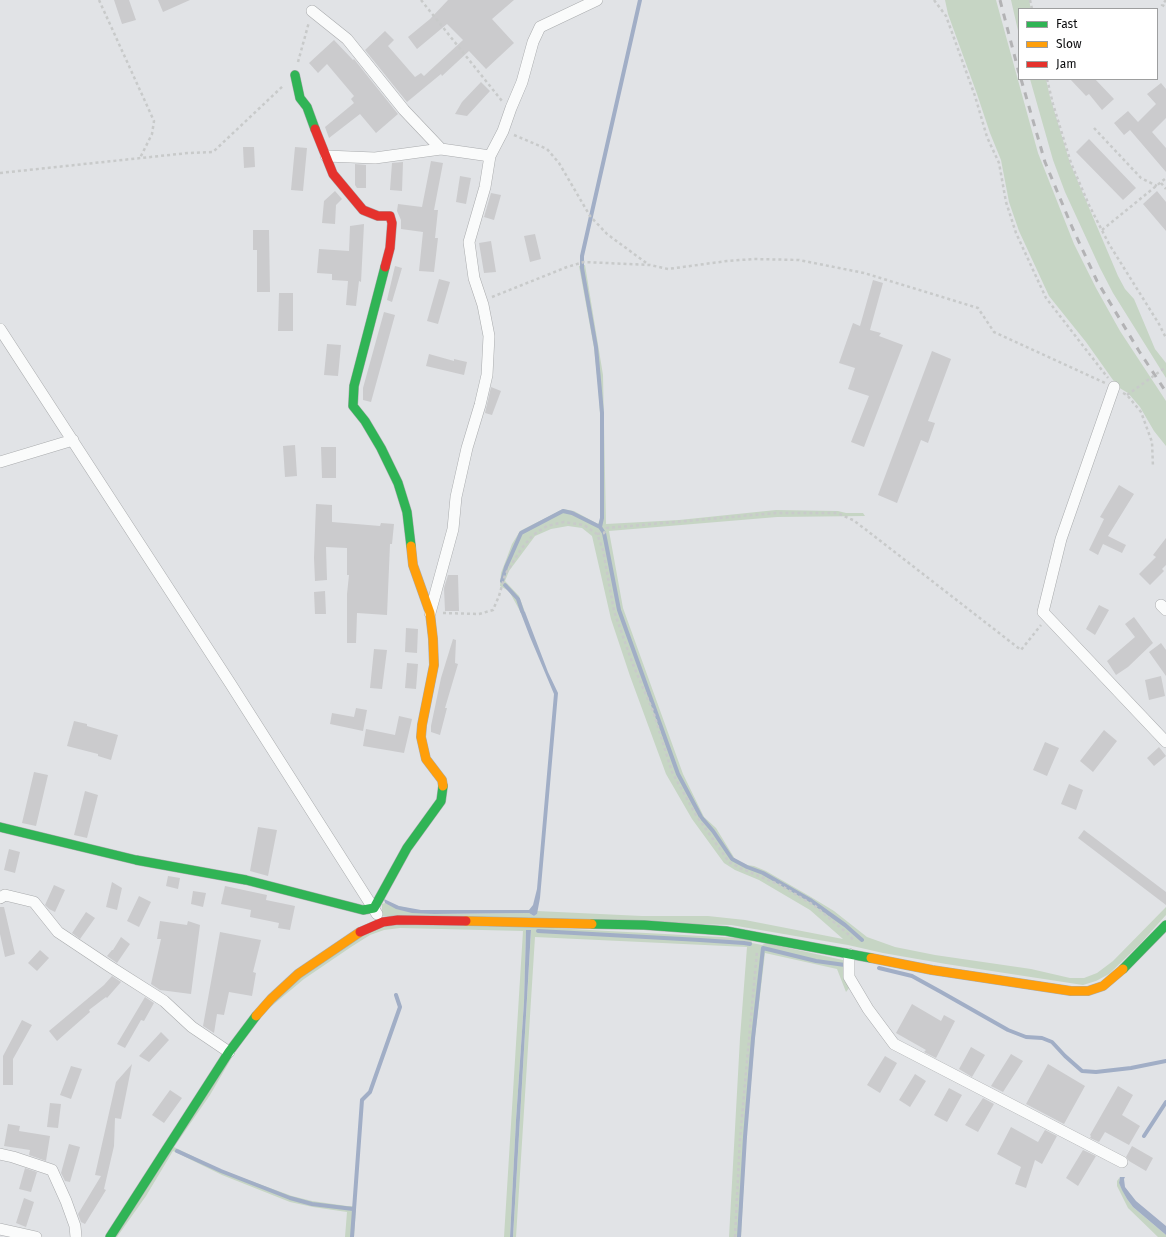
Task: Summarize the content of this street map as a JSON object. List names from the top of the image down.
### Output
{
  "legend": ["Fast", "Slow", "Jam"]
}
